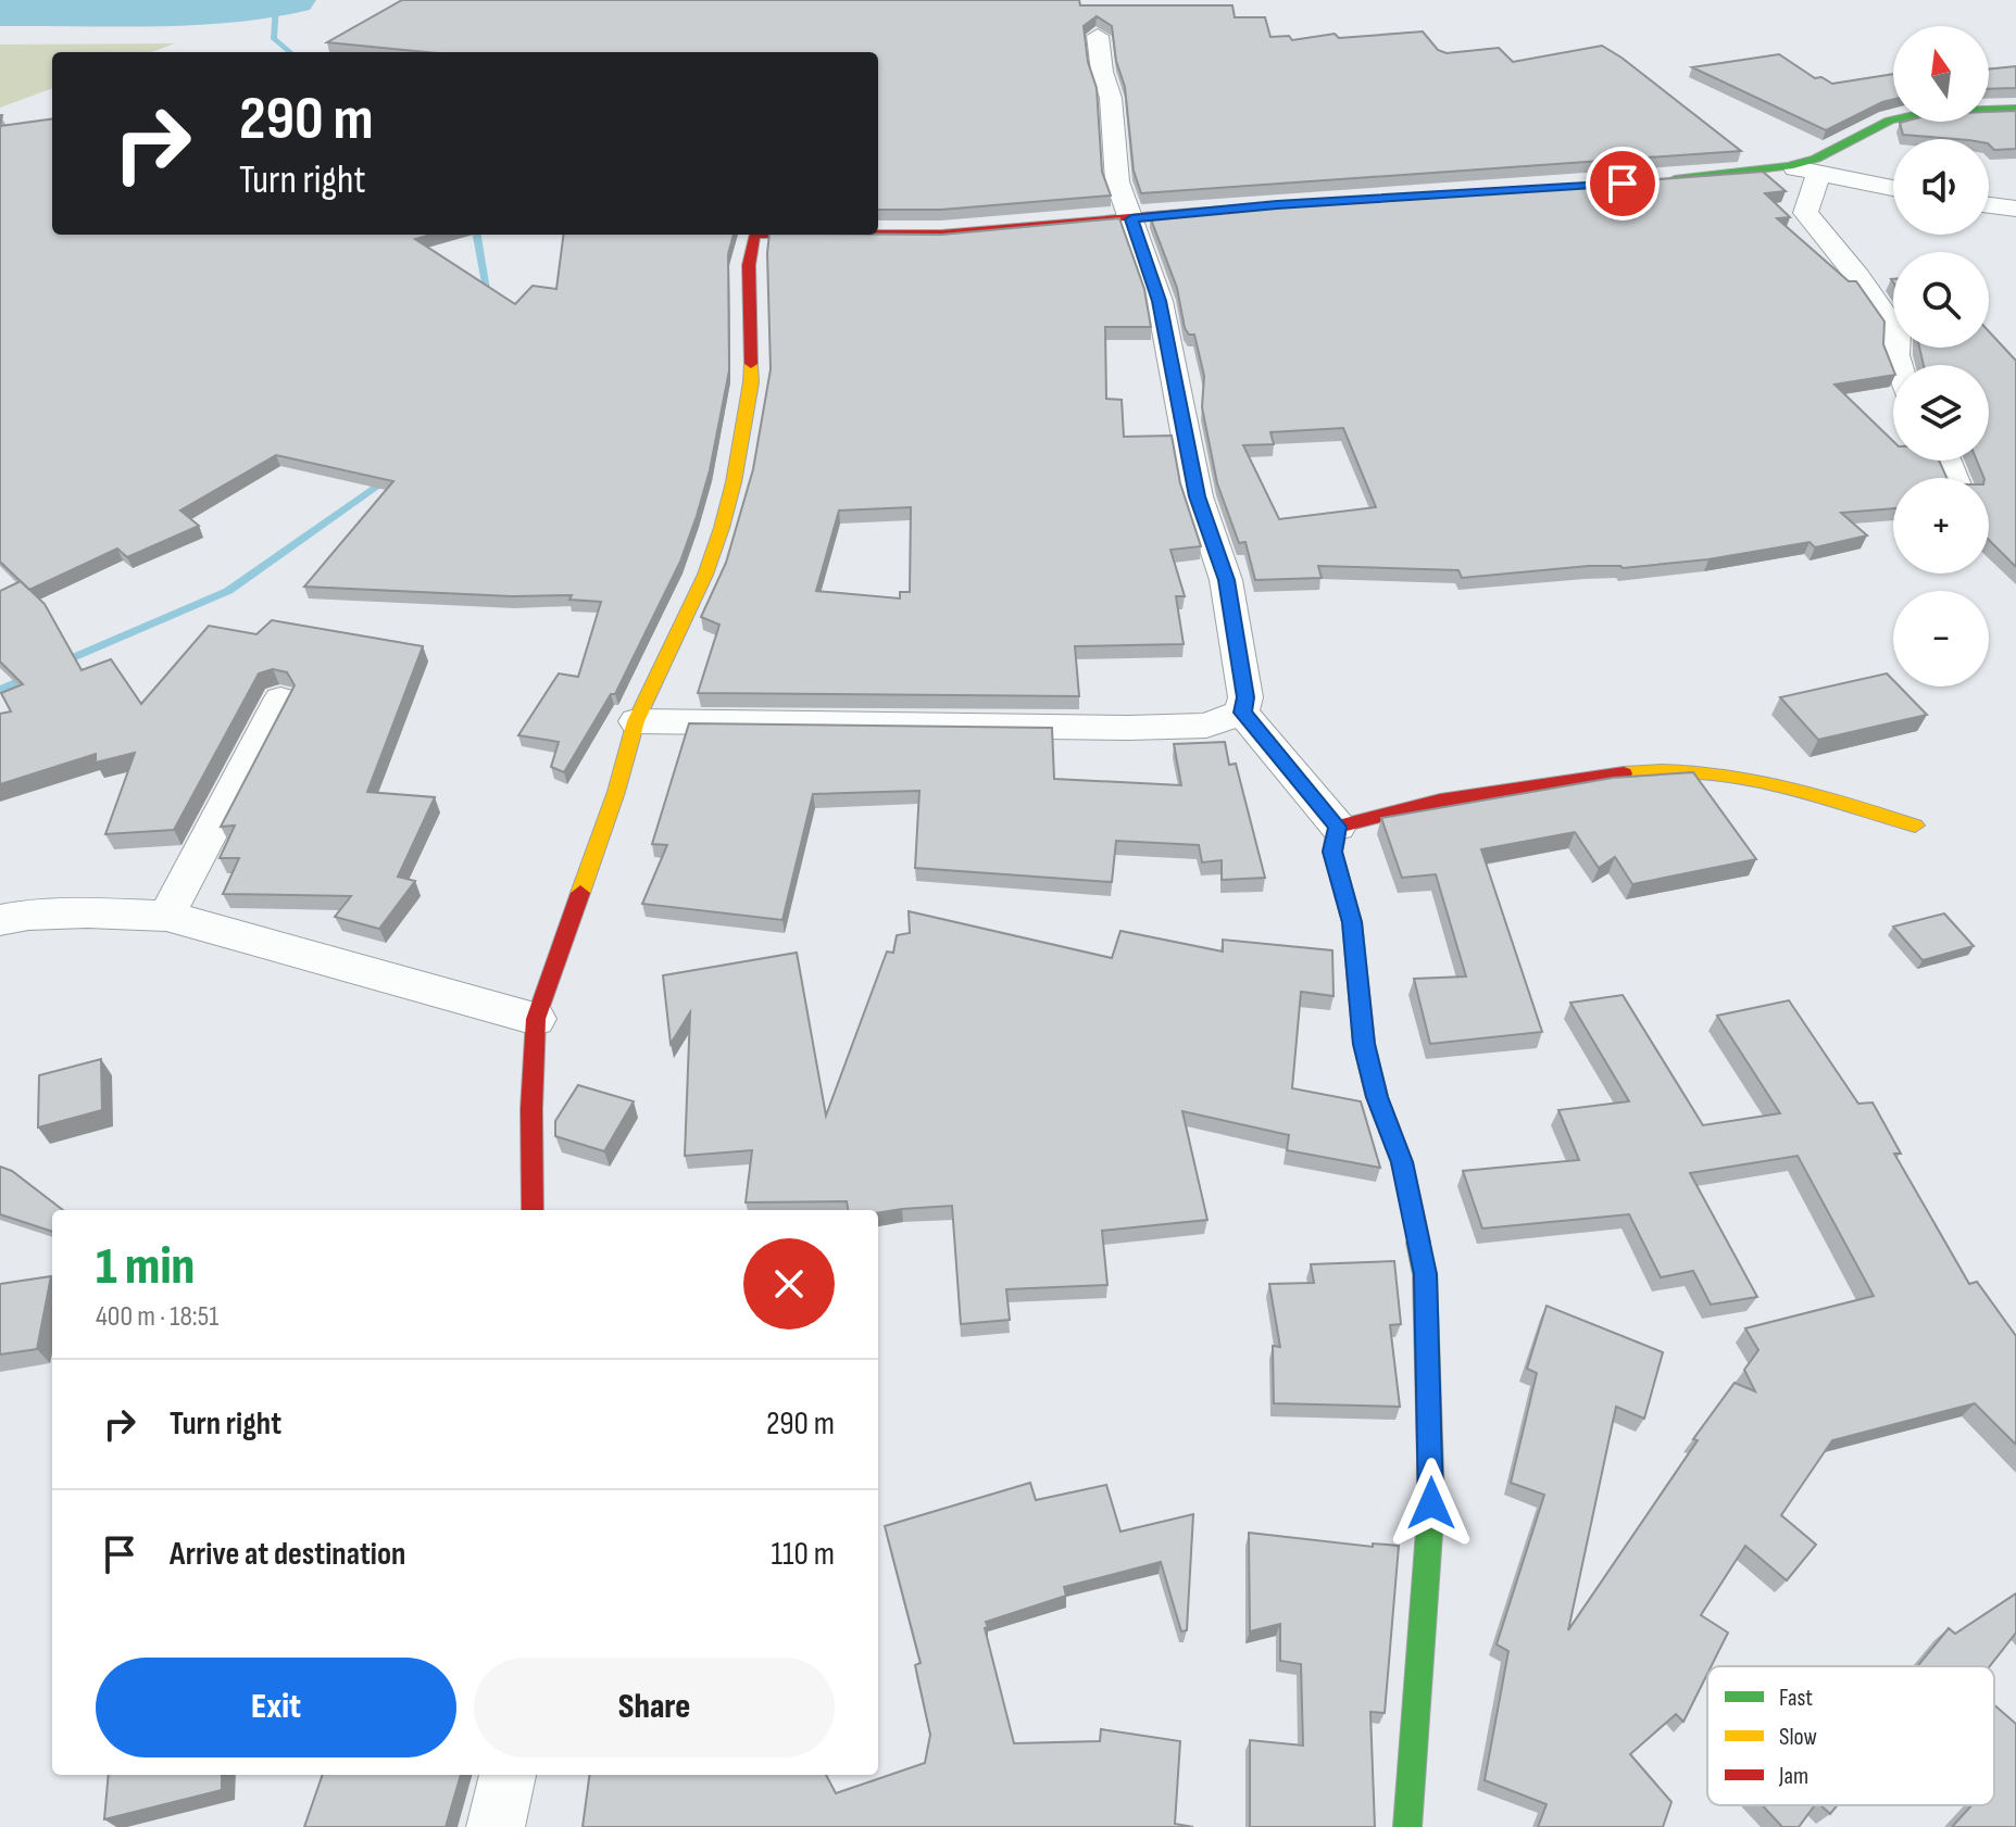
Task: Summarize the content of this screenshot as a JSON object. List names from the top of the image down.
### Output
{
  "legend": ["Fast", "Slow", "Jam"],
  "north": "top",
  "page": {
    "map_buttons": ["+", "−"],
    "turn": ["290 m", "Turn right"],
    "heading": ["1 min", "400 m · 18:51"],
    "list": [
      {
        "name": "Turn right",
        "value": "290 m"
      },
      {
        "name": "Arrive at destination",
        "value": "110 m"
      }
    ],
    "buttons": ["Exit", "Share"]
  }
}
